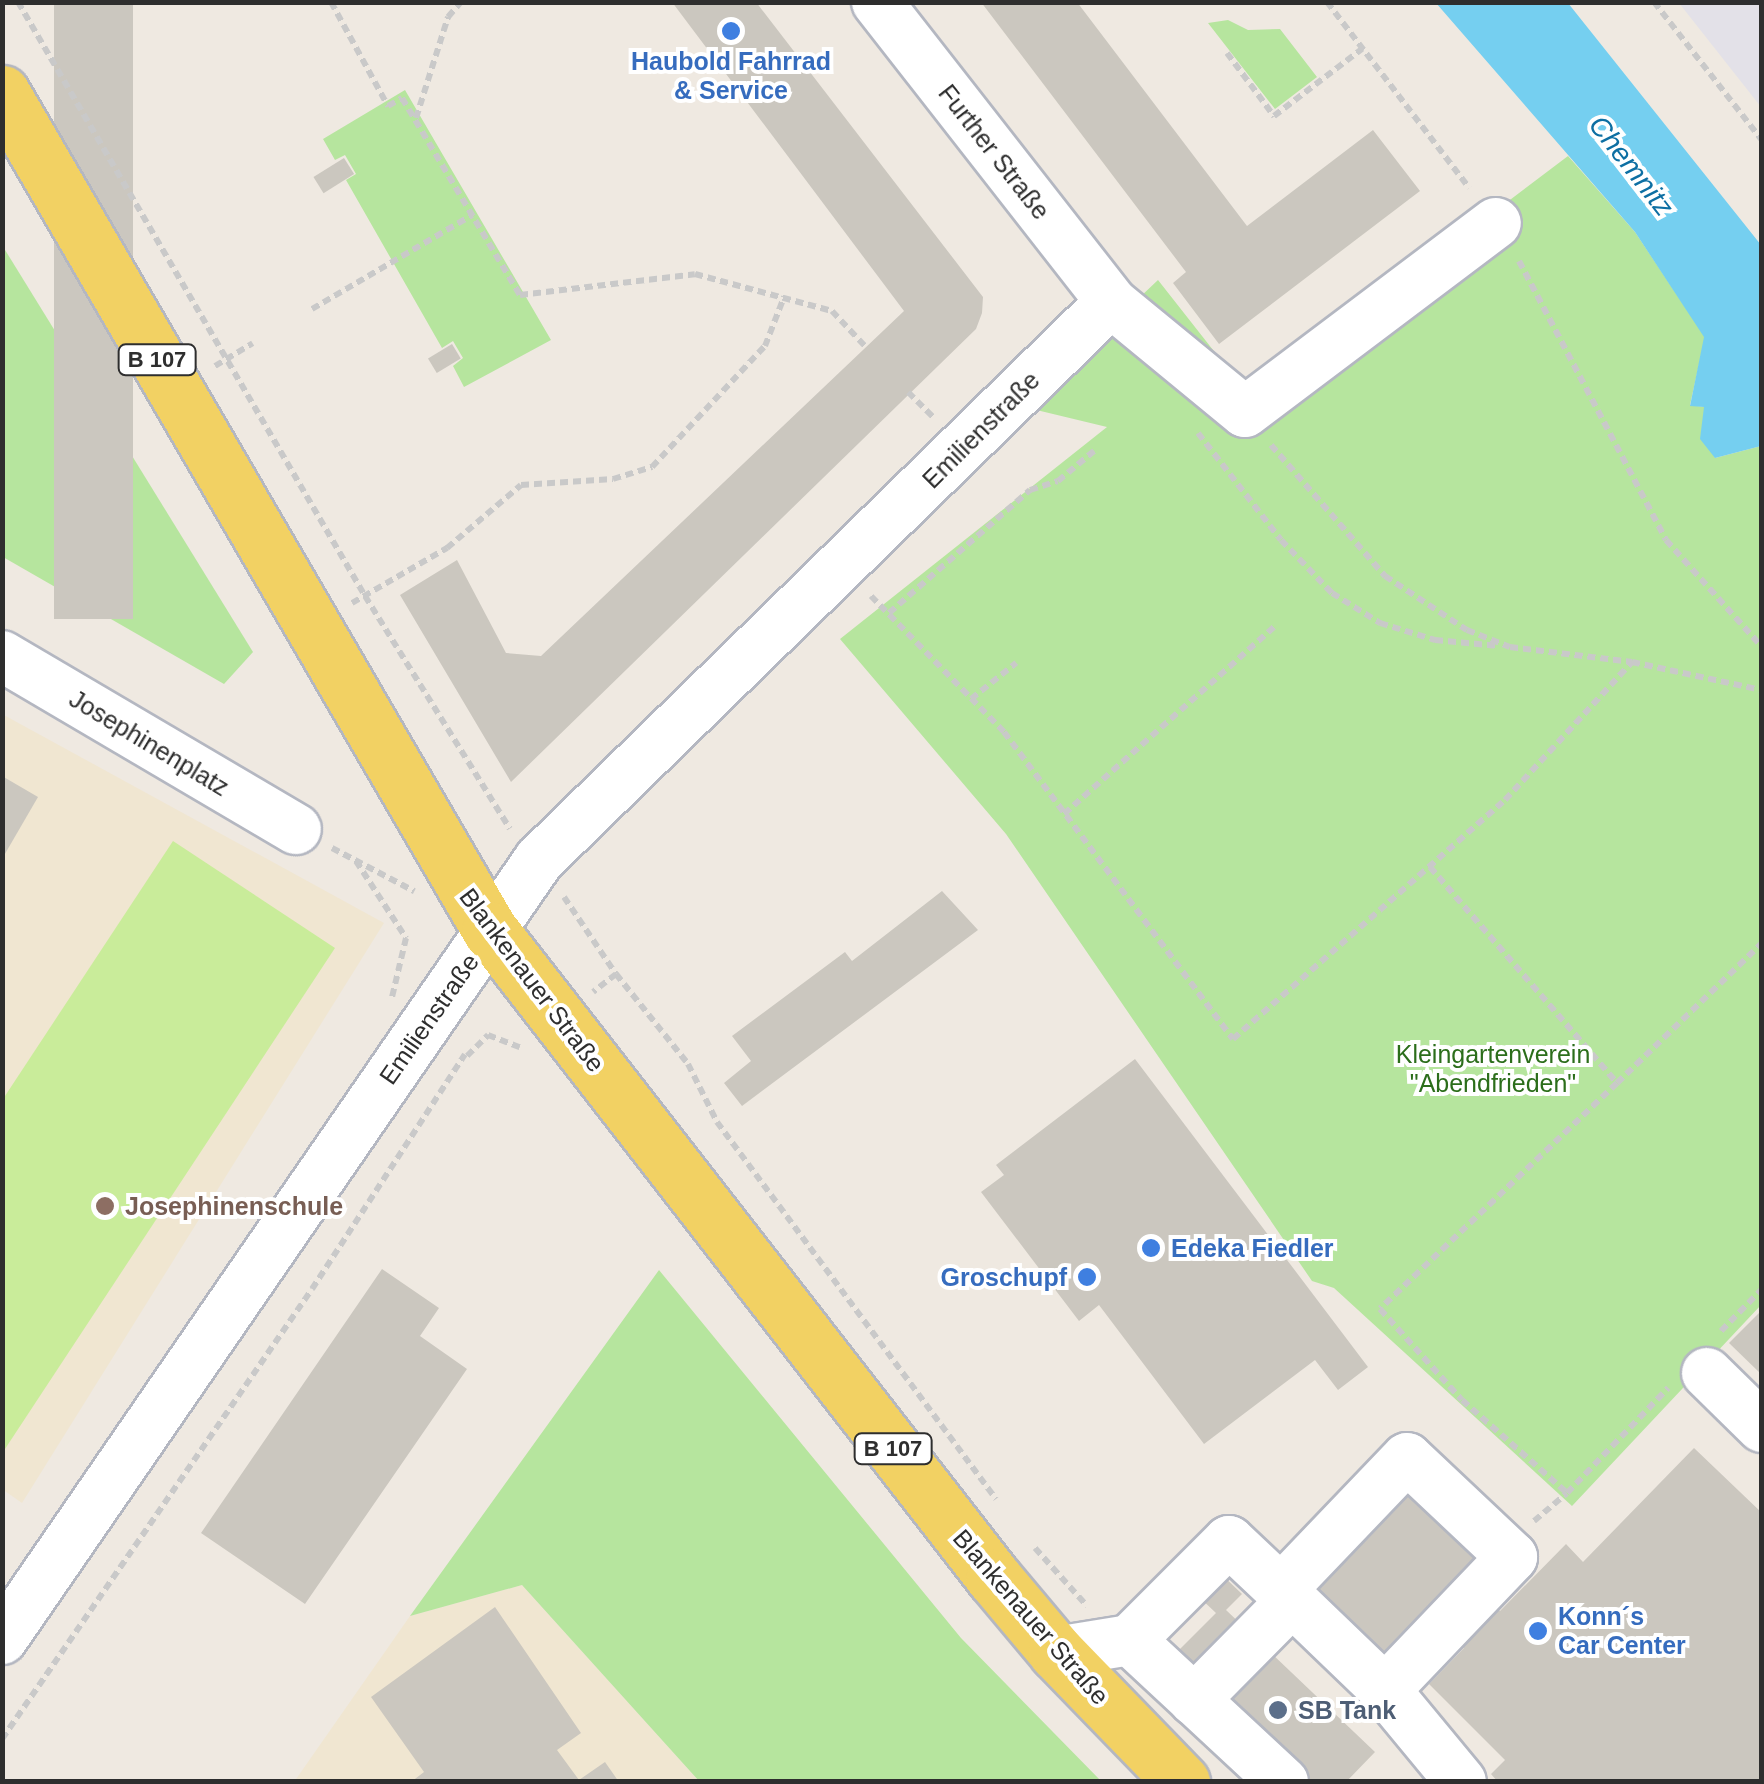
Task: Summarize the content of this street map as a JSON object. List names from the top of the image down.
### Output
{
  "streets": {
    "main road": ["B 107", "Blankenauer Straße"],
    "street": ["Further Straße", "Emilienstraße", "Josephinenplatz"]
  },
  "crossings": [
    ["Further Straße", "Emilienstraße"],
    ["Emilienstraße", "Blankenauer Straße"]
  ],
  "water": ["Chemnitz"],
  "parks": ["Kleingartenverein \"Abendfrieden\""],
  "places": [
    "Haubold Fahrrad & Service",
    "Josephinenschule",
    "Edeka Fiedler",
    "Groschupf",
    "Konn´s Car Center",
    "SB Tank"
  ]
}
